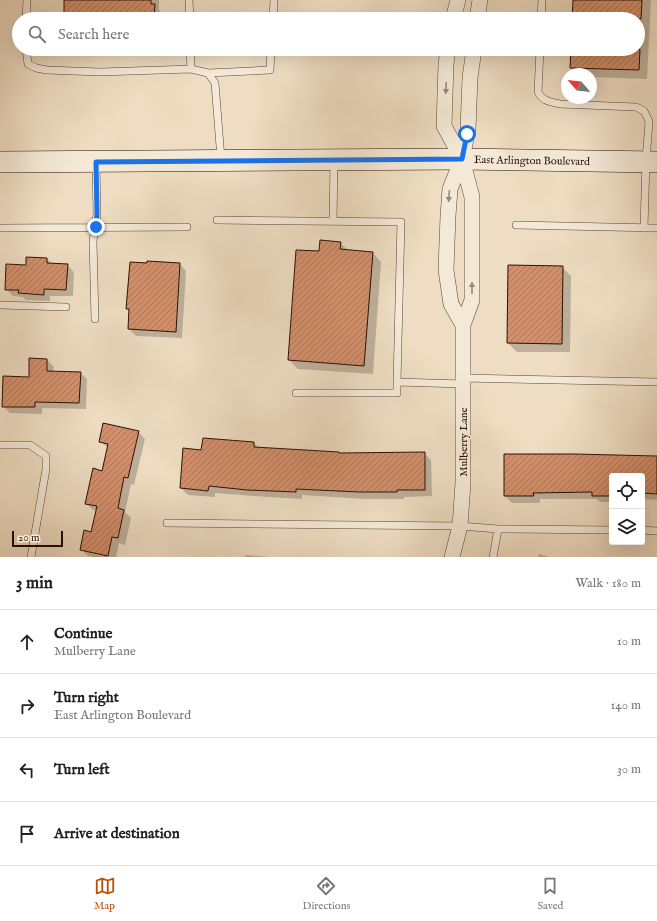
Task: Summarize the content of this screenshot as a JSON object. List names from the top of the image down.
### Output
{
  "streets": {
    "main road": ["East Arlington Boulevard"],
    "street": ["Mulberry Lane"]
  },
  "crossings": [
    ["East Arlington Boulevard", "Mulberry Lane"]
  ],
  "scale_bar": "20 m",
  "north": "top left",
  "page": {
    "search": "Search here",
    "scale": "20 m",
    "heading": ["3 min", "Walk · 180 m"],
    "list": [
      ["Continue", "Mulberry Lane", "10 m"],
      ["Turn right", "East Arlington Boulevard", "140 m"],
      ["Turn left", "30 m"],
      "Arrive at destination"
    ],
    "nav": ["Map", "Directions", "Saved"]
  }
}
